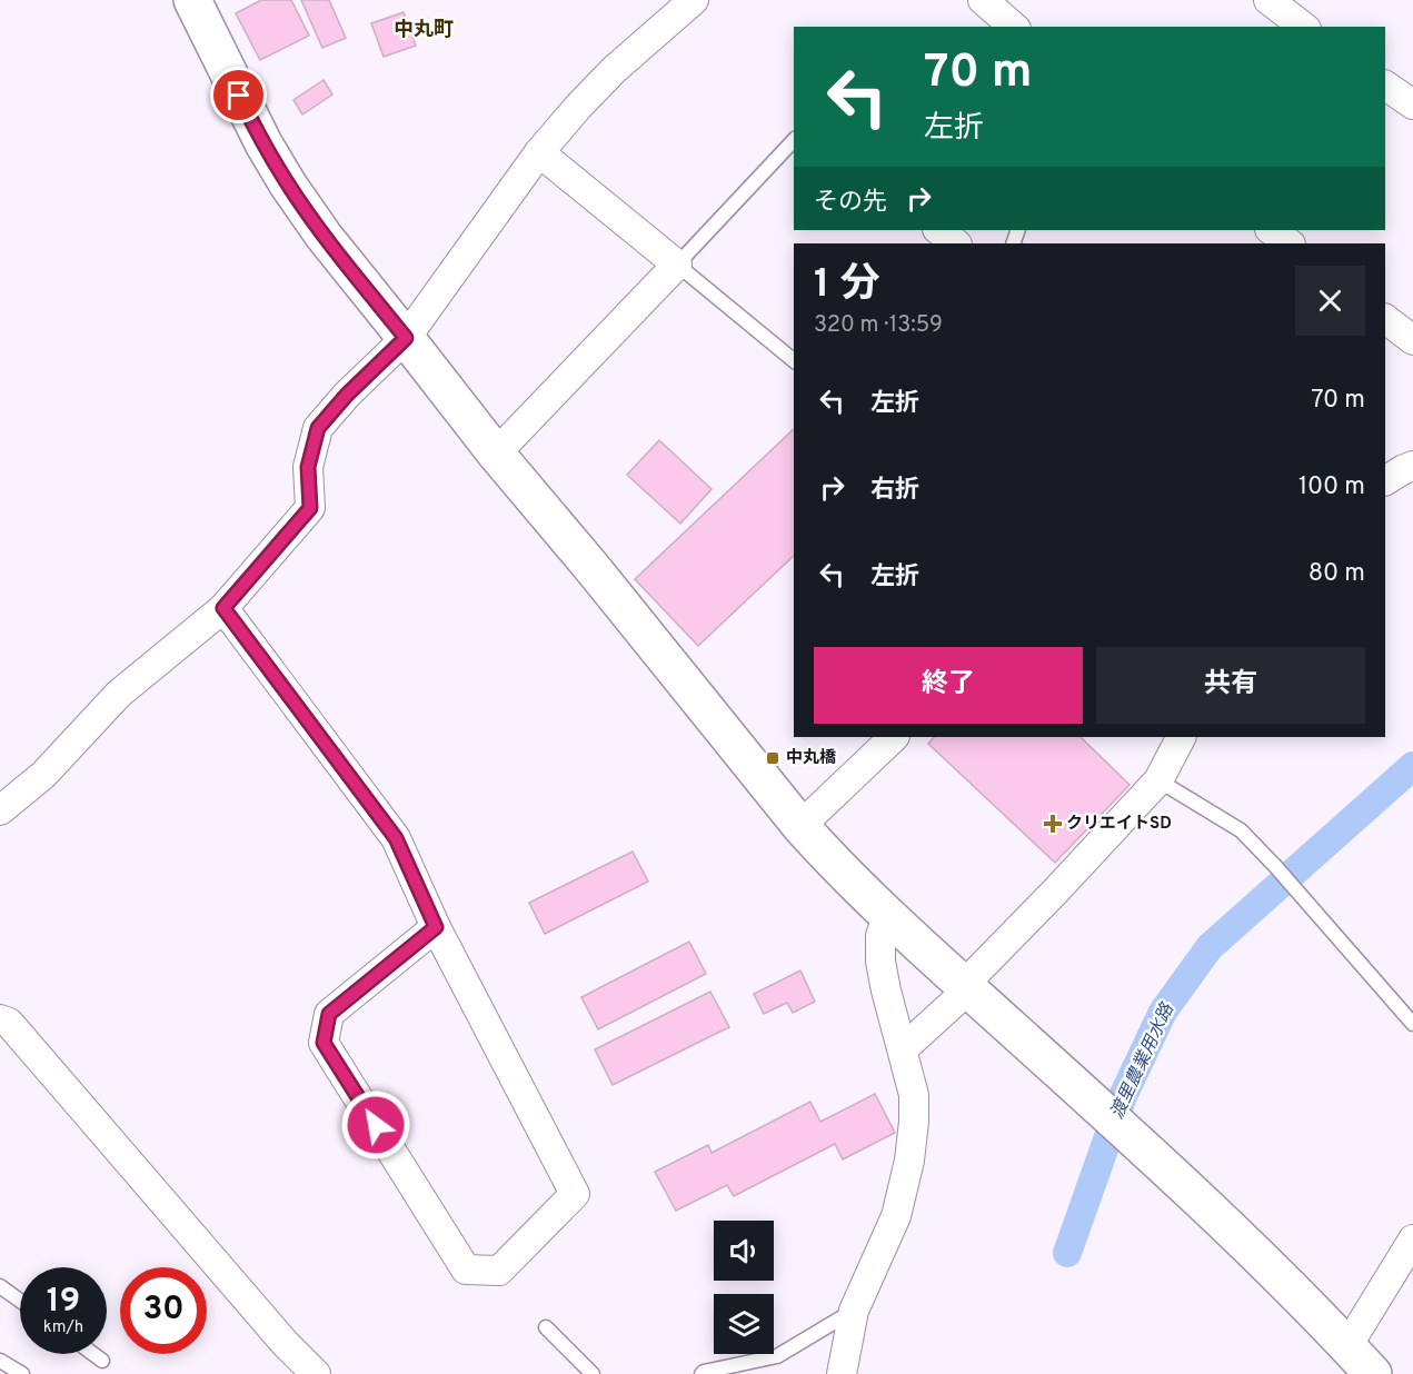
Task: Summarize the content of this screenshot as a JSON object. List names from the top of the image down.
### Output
{
  "districts": ["中丸町"],
  "water": ["渡里農業用水路"],
  "places": {
    "transit": ["中丸橋"],
    "health": ["クリエイトSD"]
  },
  "page": {
    "turn": ["70 m", "左折"],
    "then": "その先",
    "heading": ["1 分", "320 m · 13:59"],
    "list": [
      {
        "name": "左折",
        "value": "70 m"
      },
      {
        "name": "右折",
        "value": "100 m"
      },
      {
        "name": "左折",
        "value": "80 m"
      }
    ],
    "buttons": ["終了", "共有"],
    "speed": "19 km/h",
    "limit": "30"
  }
}
